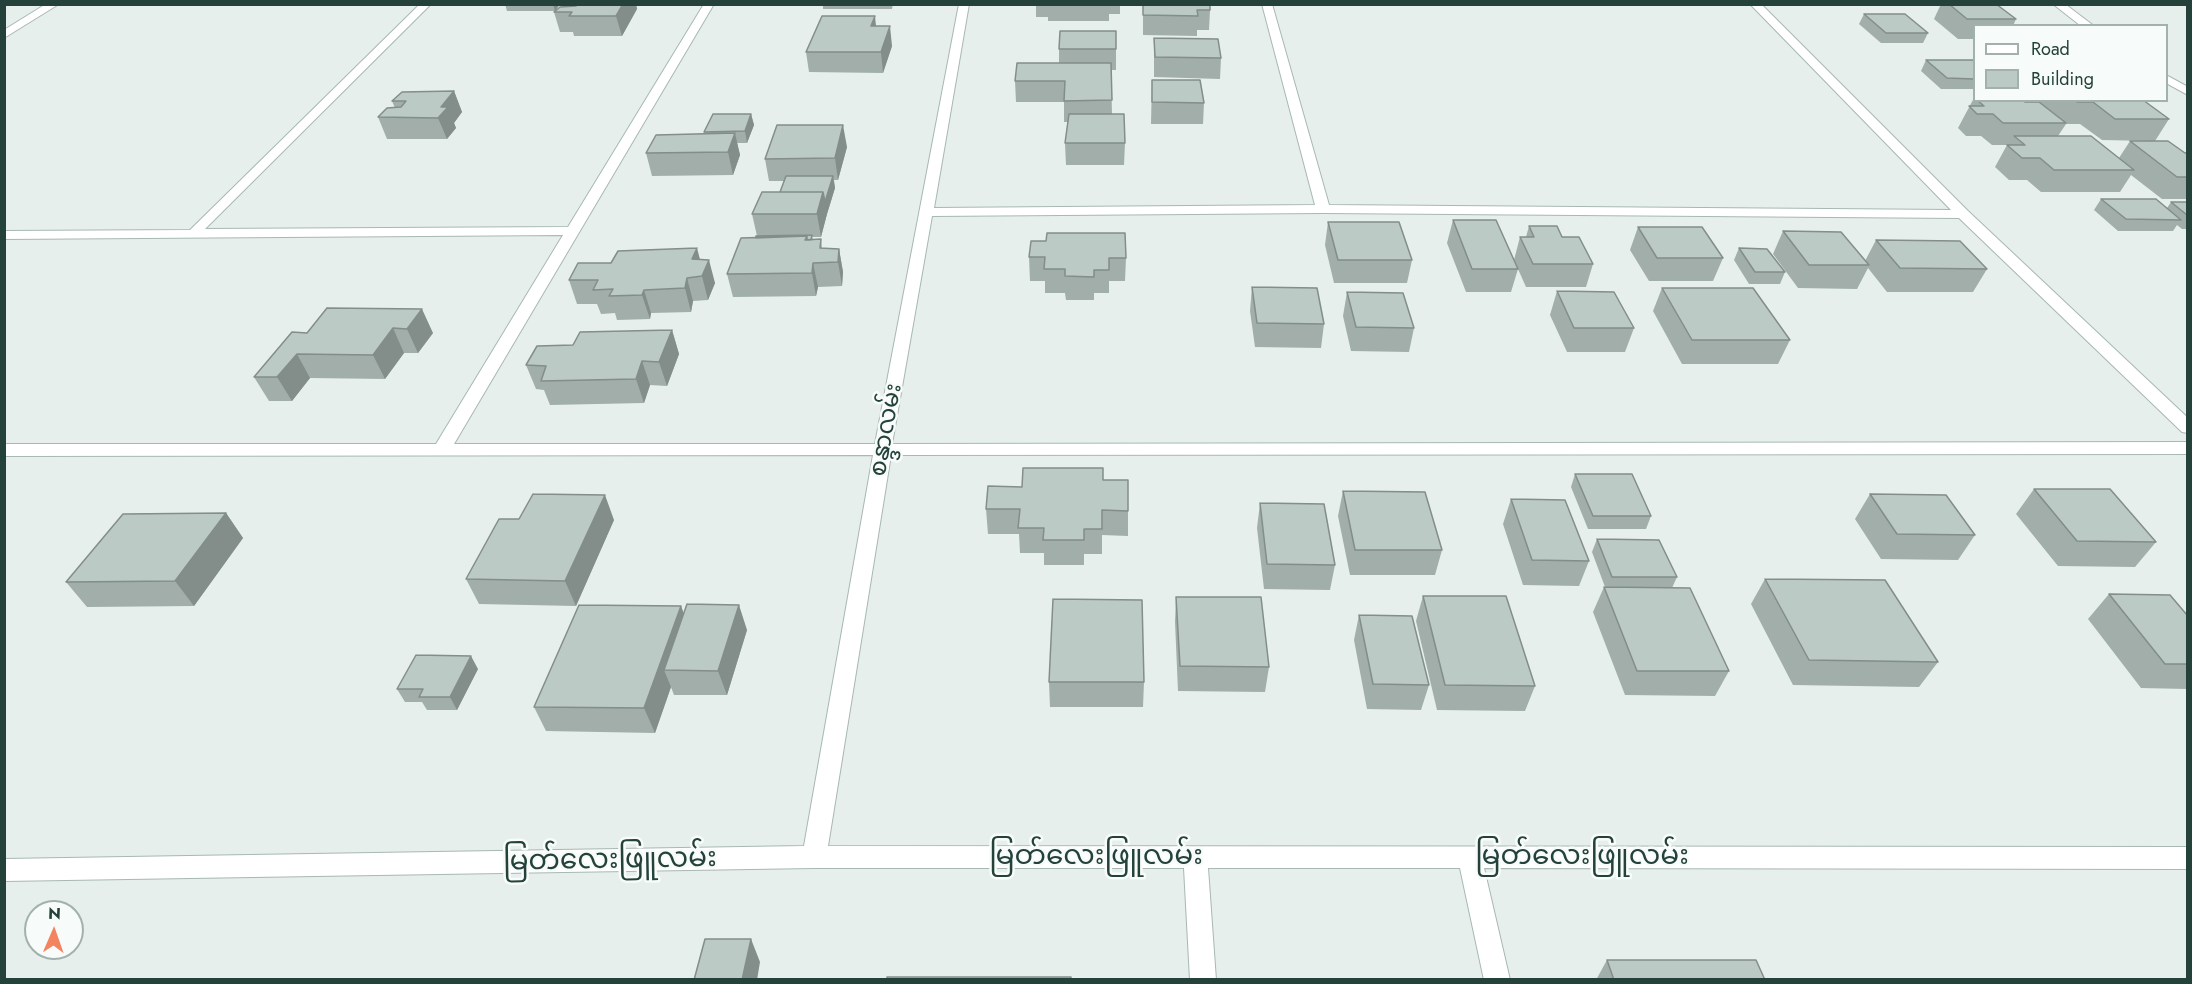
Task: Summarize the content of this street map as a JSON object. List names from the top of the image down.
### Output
{
  "streets": {
    "street": ["စန္ဒာလမ်း", "မြတ်လေးဖြူလမ်း"]
  },
  "crossings": [
    ["စန္ဒာလမ်း", "မြတ်လေးဖြူလမ်း"]
  ],
  "legend": ["Road", "Building"],
  "north": "top"
}
